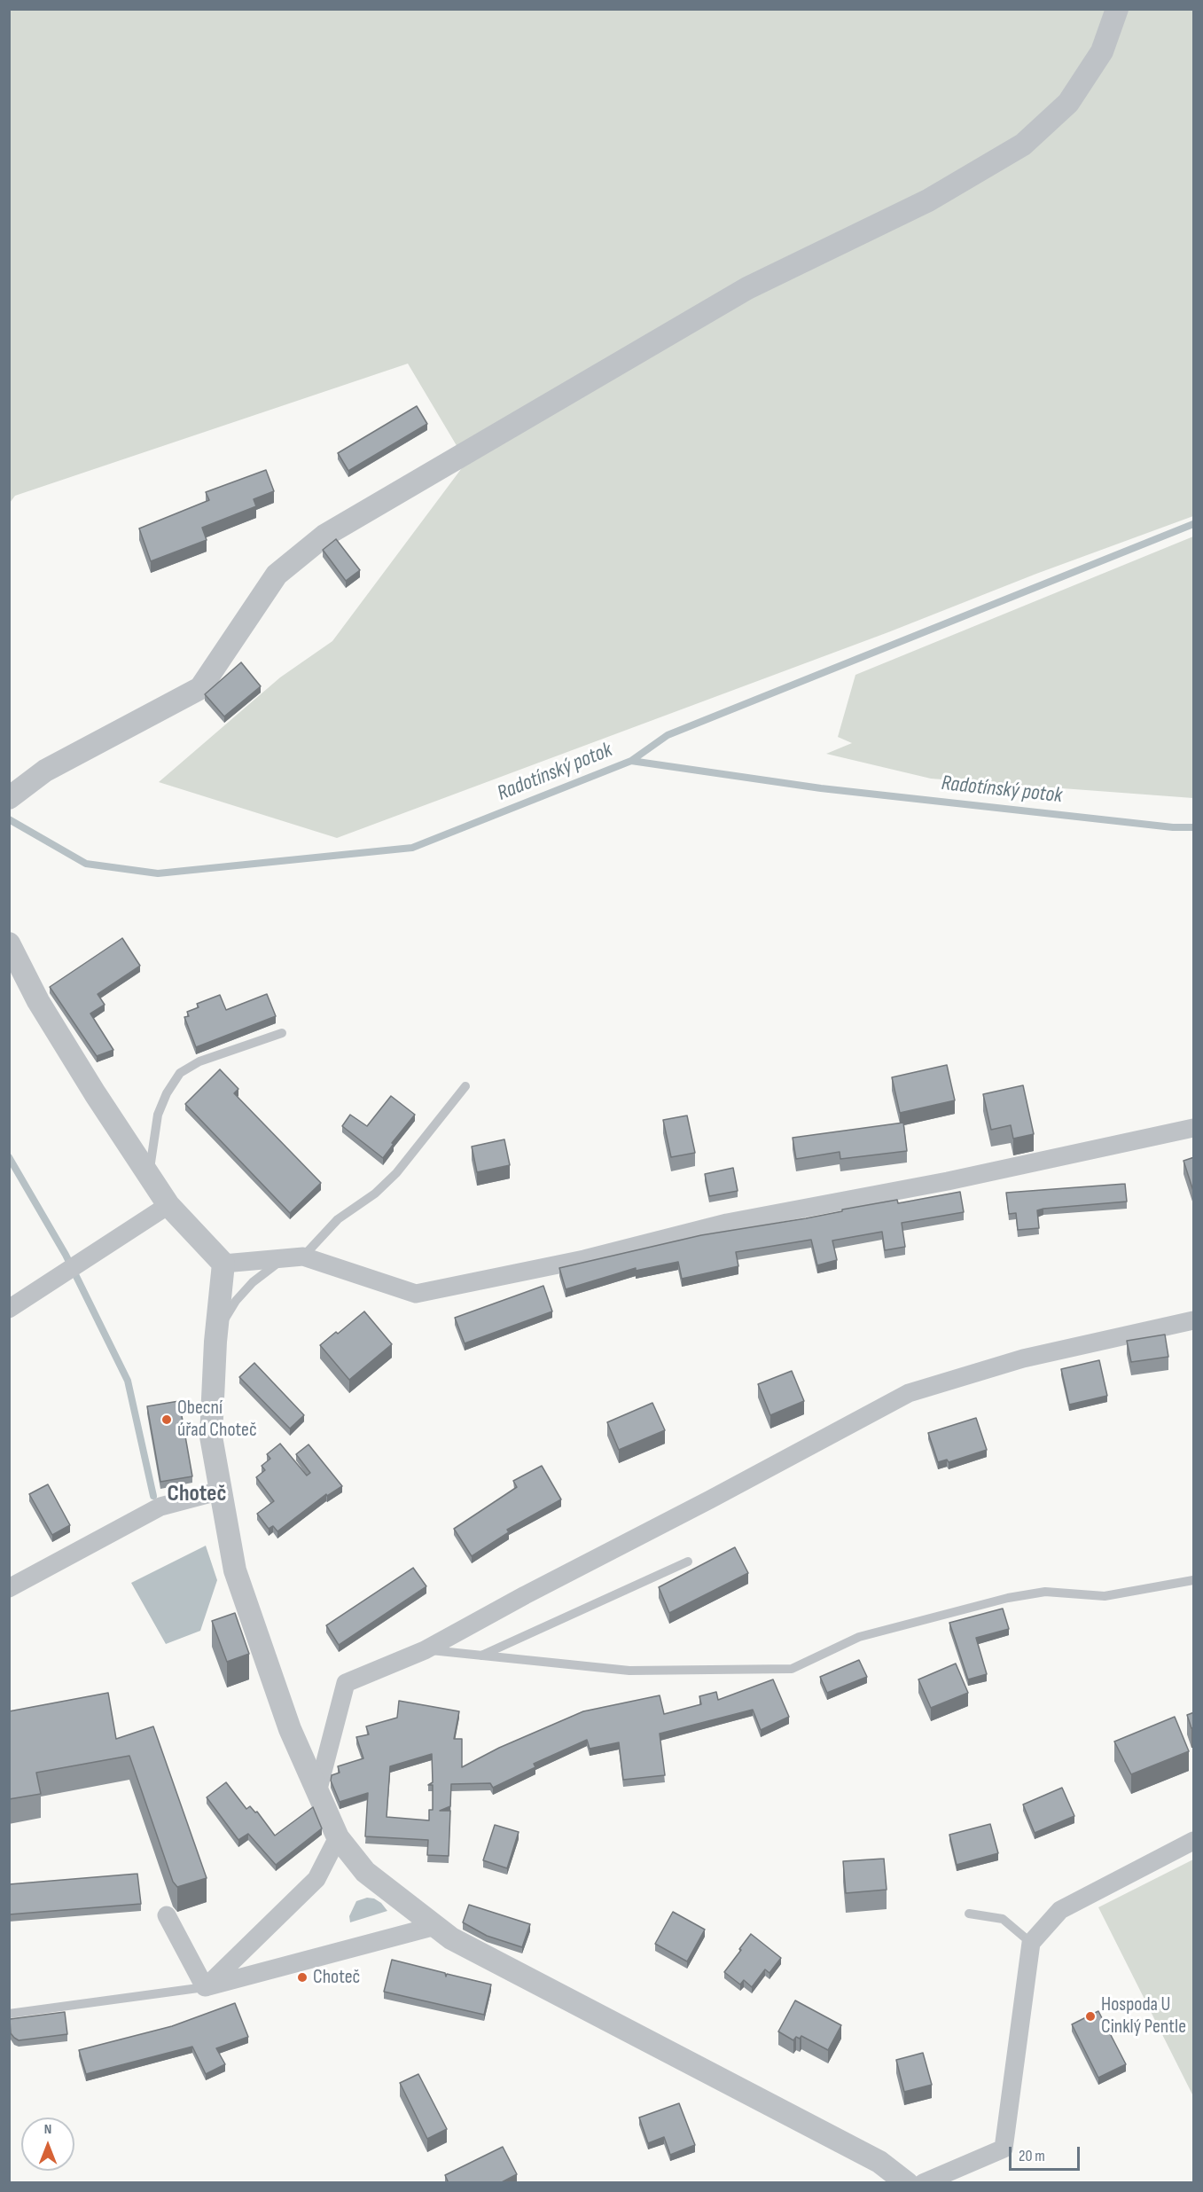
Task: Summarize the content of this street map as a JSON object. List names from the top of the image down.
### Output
{
  "districts": ["Choteč"],
  "water": ["Radotínský potok"],
  "places": ["Obecní úřad Choteč", "Choteč", "Hospoda U Cinklý Pentle"],
  "scale_bar": "20 m",
  "north": "top"
}
